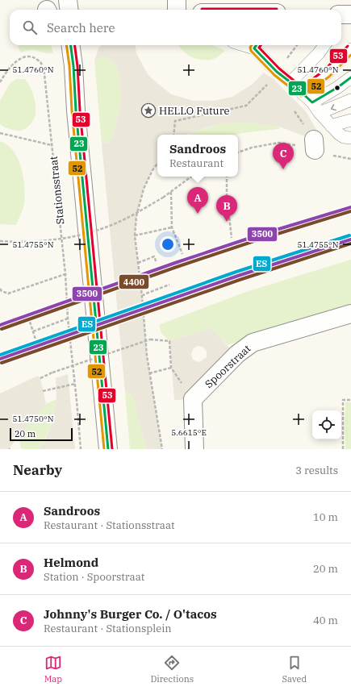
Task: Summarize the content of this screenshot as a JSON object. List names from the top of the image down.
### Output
{
  "streets": {
    "street": ["Spoorstraat"],
    "path": ["Stationsstraat"]
  },
  "places": {
    "place": ["HELLO Future"]
  },
  "lines": [
    "transit line 53",
    "transit line 23",
    "transit line 52",
    "transit line 3500",
    "transit line 4400",
    "transit line ES"
  ],
  "scale_bar": "20 m",
  "page": {
    "search": "Search here",
    "popup": ["Sandroos", "Restaurant"],
    "pins": ["C", "A", "B"],
    "scale": "20 m",
    "heading": ["Nearby", "3 results"],
    "list": [
      {
        "mark": "A",
        "name": "Sandroos",
        "note": "Restaurant · Stationsstraat",
        "value": "10 m"
      },
      {
        "mark": "B",
        "name": "Helmond",
        "note": "Station · Spoorstraat",
        "value": "20 m"
      },
      {
        "mark": "C",
        "name": "Johnny's Burger Co. / O'tacos",
        "note": "Restaurant · Stationsplein",
        "value": "40 m"
      }
    ],
    "nav": ["Map", "Directions", "Saved"]
  },
  "coordinates": [
    "51.4760°N",
    "51.4755°N",
    "51.4750°N",
    "5.6615°E"
  ]
}
